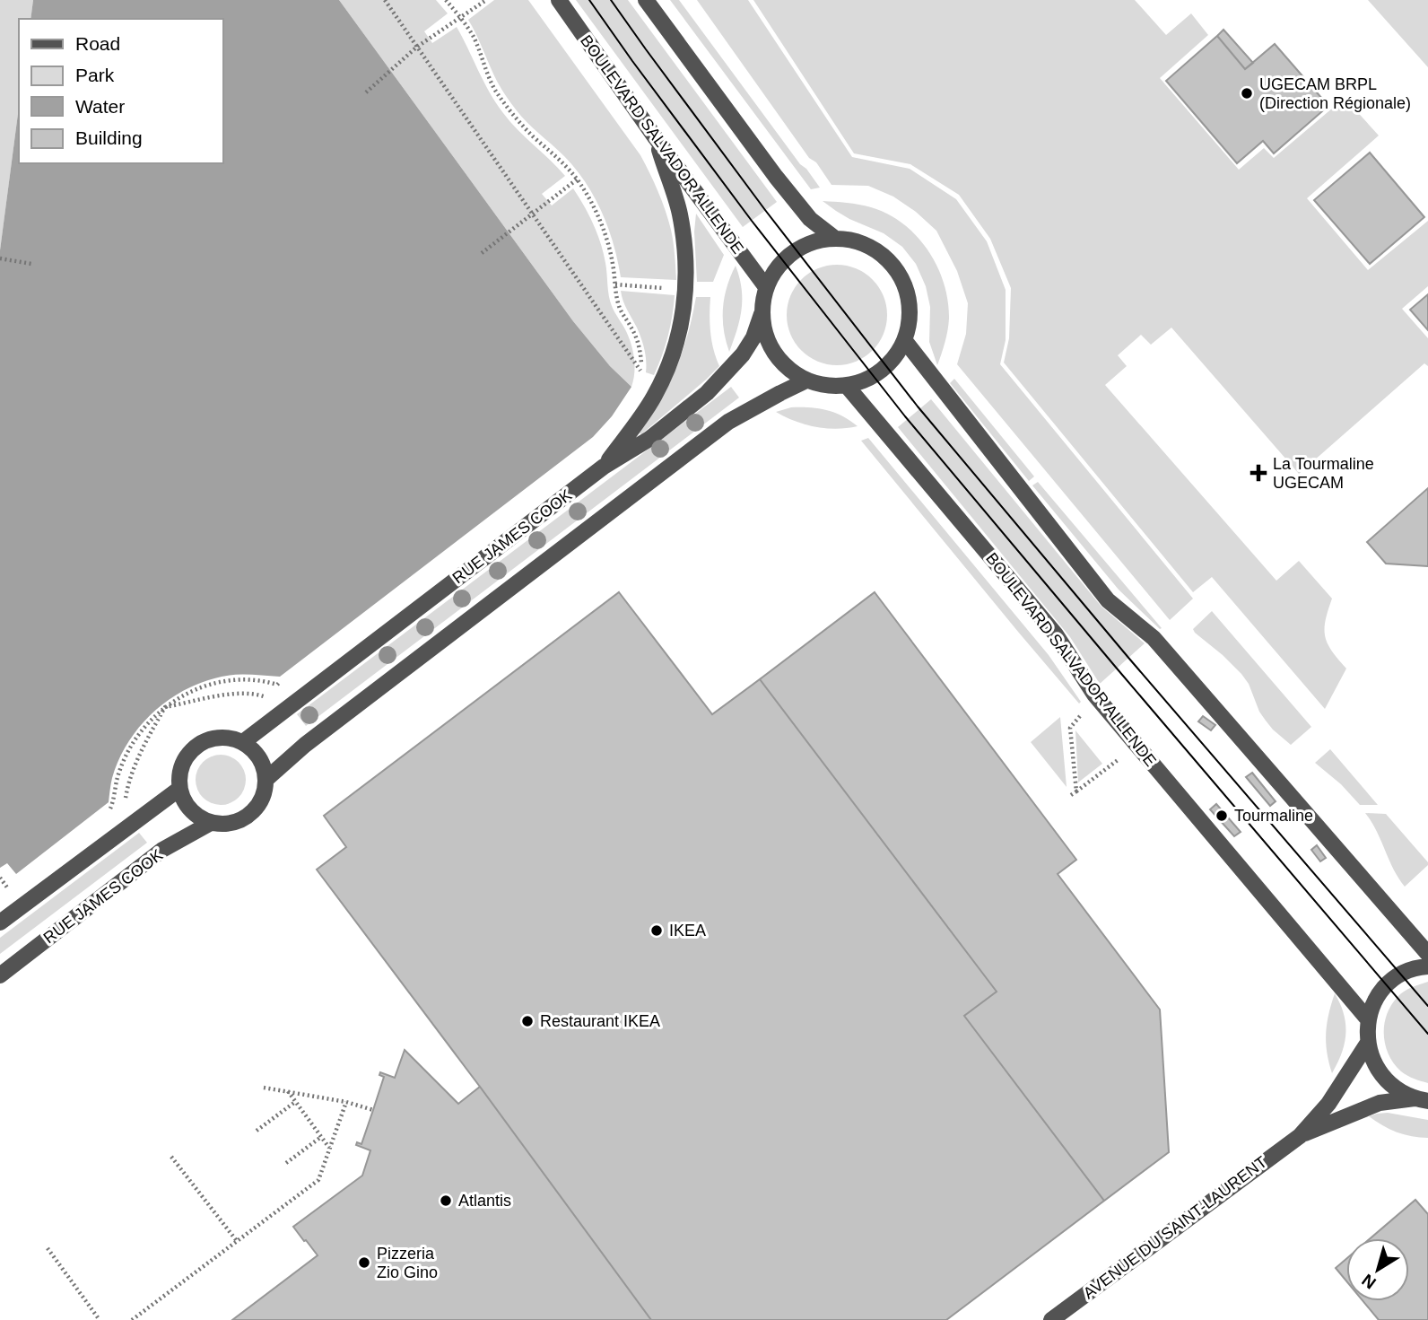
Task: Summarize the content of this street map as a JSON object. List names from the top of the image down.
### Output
{
  "streets": {
    "street": ["BOULEVARD SALVADOR ALLENDE", "RUE JAMES COOK", "AVENUE DU SAINT-LAURENT"]
  },
  "crossings": [
    ["BOULEVARD SALVADOR ALLENDE", "RUE JAMES COOK"]
  ],
  "places": {
    "other": [
      "UGECAM BRPL (Direction Régionale)",
      "Tourmaline",
      "IKEA",
      "Restaurant IKEA",
      "Atlantis",
      "Pizzeria Zio Gino"
    ],
    "health": ["La Tourmaline UGECAM"]
  },
  "legend": [
    "Road",
    "Park",
    "Water",
    "Building"
  ],
  "north": "bottom left"
}
